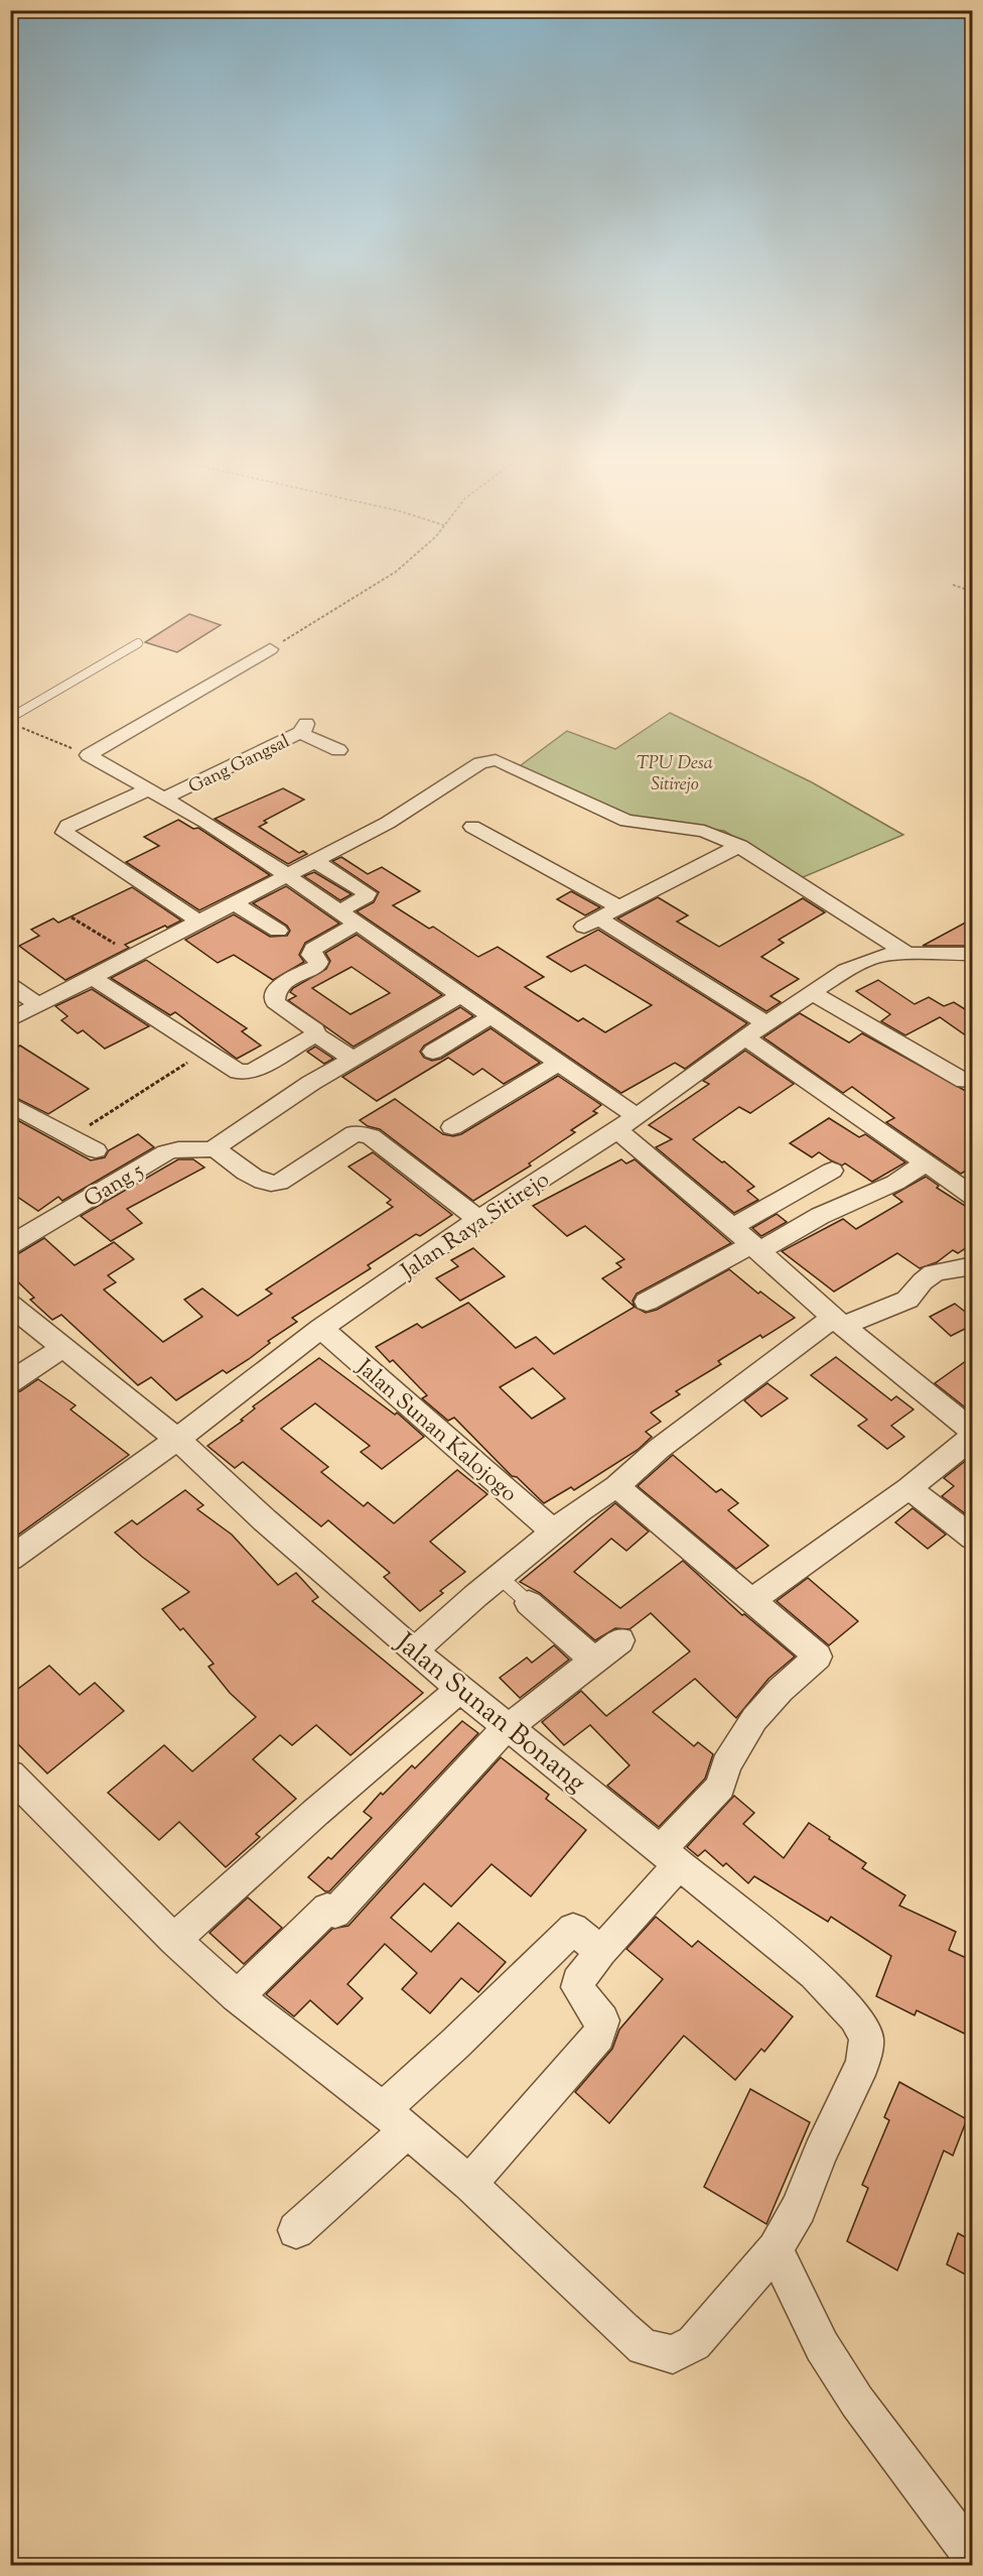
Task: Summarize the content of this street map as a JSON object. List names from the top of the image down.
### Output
{
  "streets": {
    "street": [
      "Gang Gangsal",
      "Gang 5",
      "Jalan Raya Sitirejo",
      "Jalan Sunan Kalojogo",
      "Jalan Sunan Bonang"
    ]
  },
  "crossings": [
    ["Jalan Raya Sitirejo", "Jalan Sunan Kalojogo"],
    ["Jalan Raya Sitirejo", "Jalan Sunan Bonang"]
  ],
  "parks": ["TPU Desa Sitirejo"]
}
